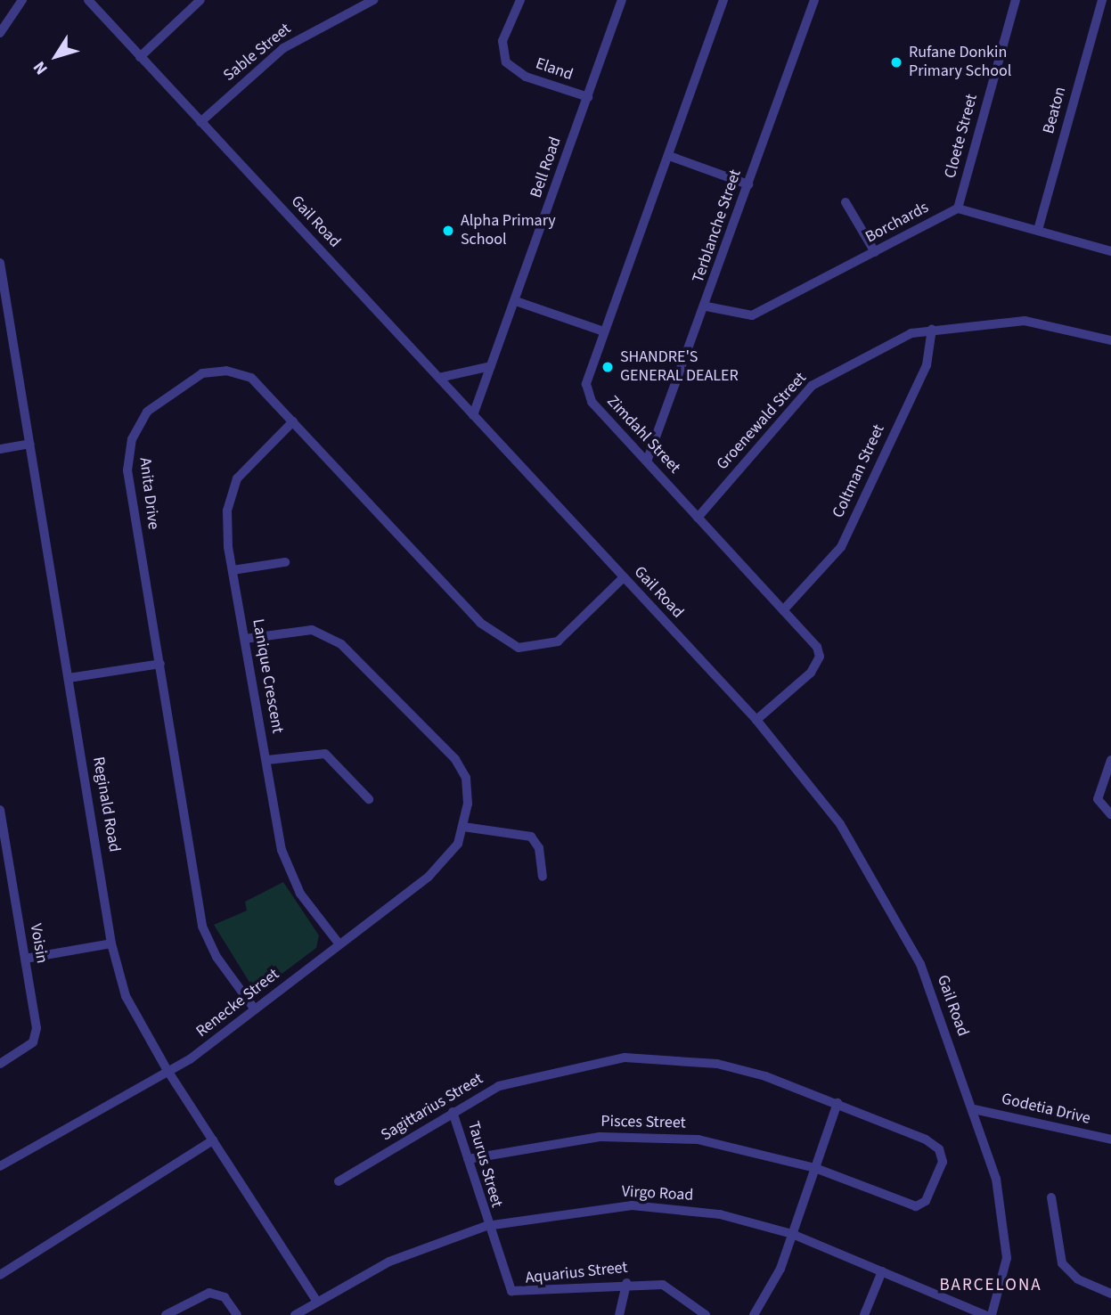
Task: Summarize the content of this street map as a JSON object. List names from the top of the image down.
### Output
{
  "streets": {
    "street": [
      "Sable Street",
      "Eland",
      "Beaton",
      "Cloete Street",
      "Bell Road",
      "Gail Road",
      "Borchards",
      "Terblanche Street",
      "Groenewald Street",
      "Zimdahl Street",
      "Coltman Street",
      "Anita Drive",
      "Lanique Crescent",
      "Reginald Road",
      "Voisin",
      "Renecke Street",
      "Sagittarius Street",
      "Godetia Drive",
      "Pisces Street",
      "Taurus Street",
      "Virgo Road",
      "Aquarius Street"
    ]
  },
  "crossings": [
    ["Sable Street", "Gail Road"],
    ["Eland", "Bell Road"],
    ["Cloete Street", "Borchards"],
    ["Bell Road", "Gail Road"],
    ["Gail Road", "Zimdahl Street"],
    ["Gail Road", "Anita Drive"],
    ["Gail Road", "Godetia Drive"],
    ["Borchards", "Terblanche Street"],
    ["Terblanche Street", "Zimdahl Street"],
    ["Groenewald Street", "Zimdahl Street"],
    ["Groenewald Street", "Coltman Street"],
    ["Zimdahl Street", "Coltman Street"],
    ["Anita Drive", "Lanique Crescent"],
    ["Anita Drive", "Renecke Street"],
    ["Lanique Crescent", "Renecke Street"],
    ["Reginald Road", "Renecke Street"],
    ["Reginald Road", "Virgo Road"],
    ["Sagittarius Street", "Pisces Street"],
    ["Sagittarius Street", "Taurus Street"],
    ["Pisces Street", "Taurus Street"],
    ["Taurus Street", "Virgo Road"],
    ["Taurus Street", "Aquarius Street"],
    ["Virgo Road", "Aquarius Street"]
  ],
  "districts": ["BARCELONA"],
  "places": ["Rufane Donkin Primary School", "Alpha Primary School", "SHANDRE'S GENERAL DEALER"],
  "north": "bottom left"
}
